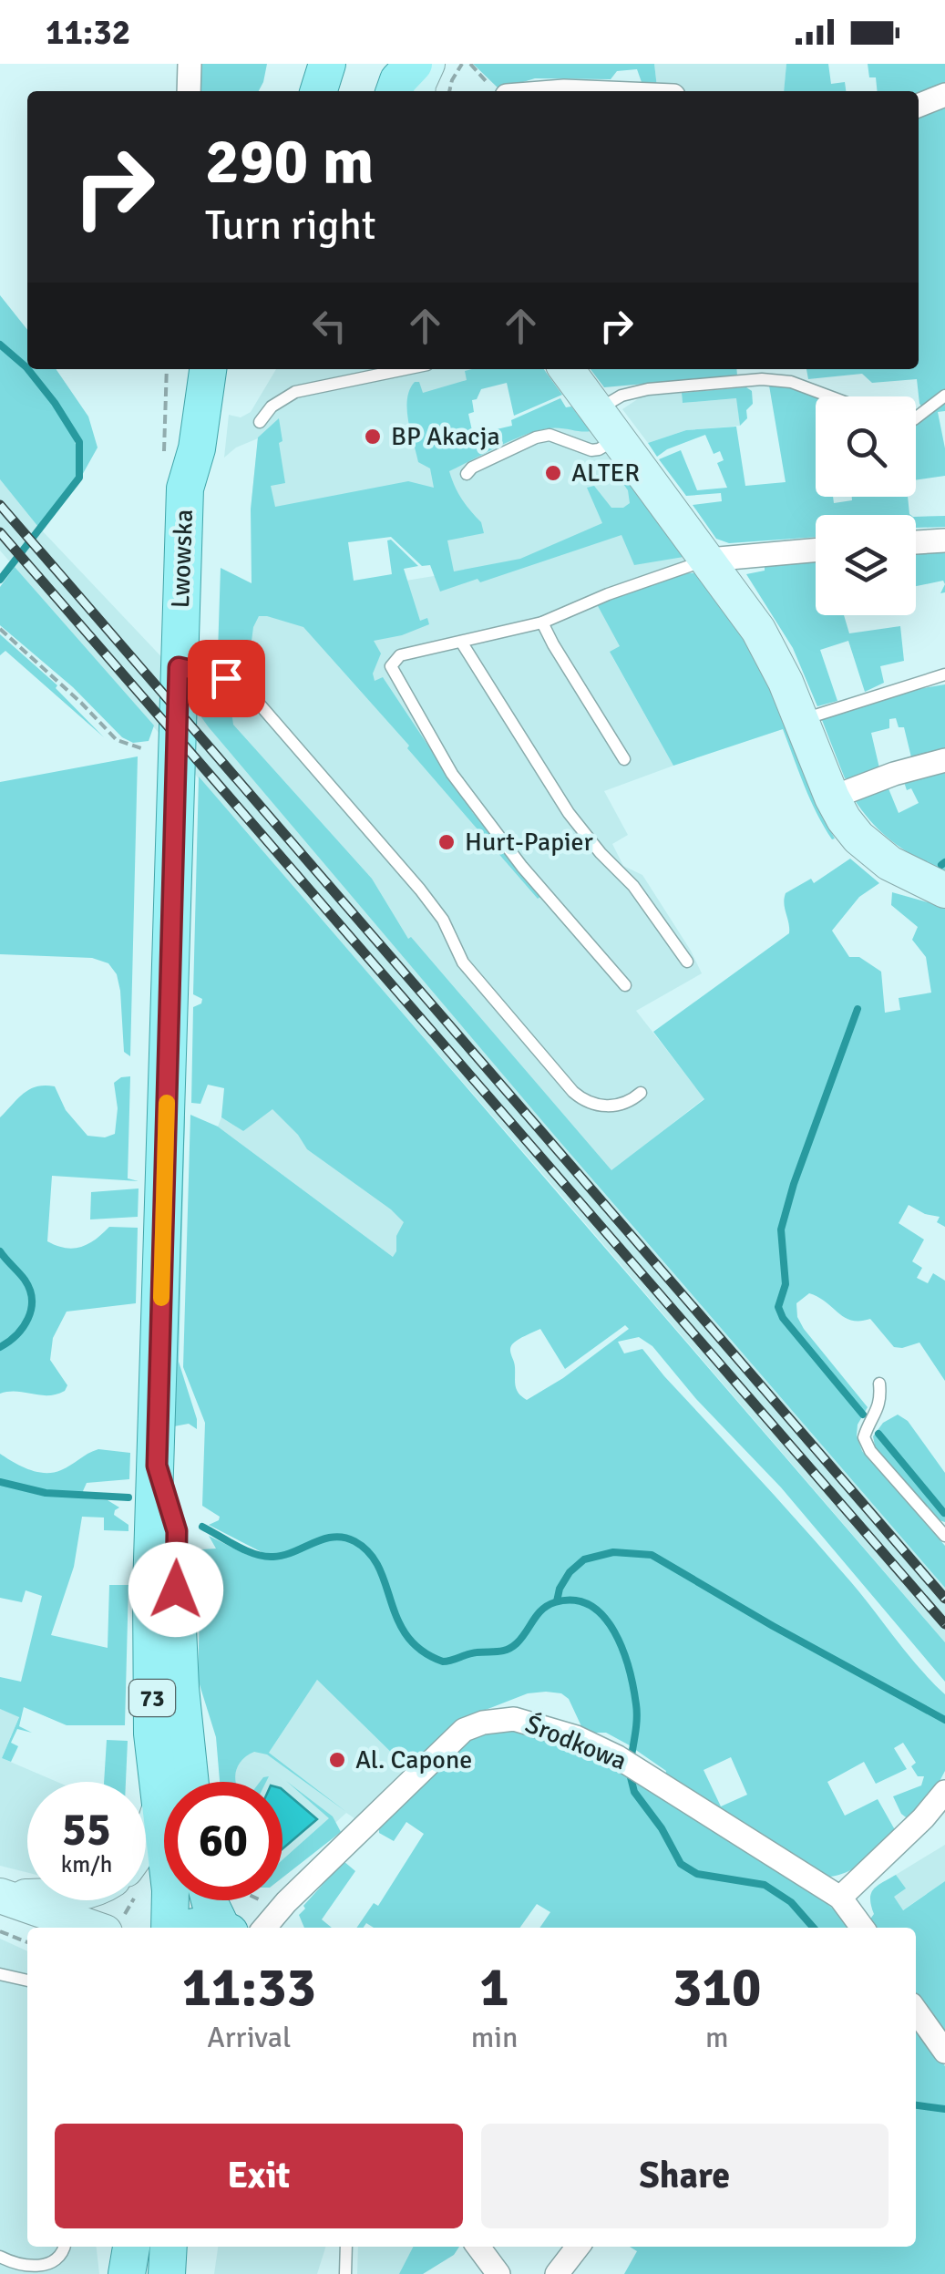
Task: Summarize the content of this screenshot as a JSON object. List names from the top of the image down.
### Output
{
  "streets": {
    "main road": ["Lwowska", "73"],
    "street": ["Środkowa"]
  },
  "places": [
    "BP Akacja",
    "ALTER",
    "Hurt-Papier",
    "Al. Capone"
  ],
  "page": {
    "status": "11:32",
    "turn": ["290 m", "Turn right"],
    "speed": "55 km/h",
    "limit": "60",
    "eta": [
      "11:33",
      "Arrival",
      "1",
      "min",
      "310",
      "m"
    ],
    "buttons": ["Exit", "Share"]
  }
}
